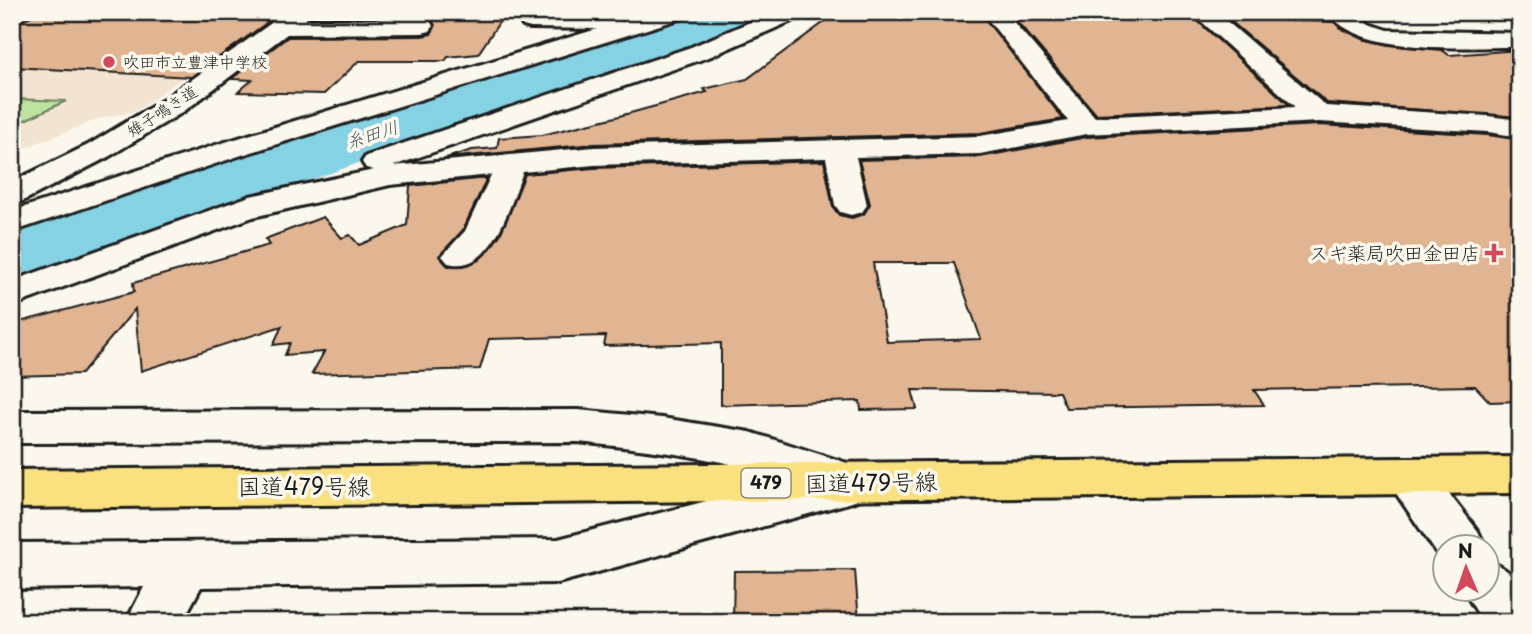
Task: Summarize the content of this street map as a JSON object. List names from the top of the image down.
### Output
{
  "streets": {
    "highway": ["479", "国道479号線"],
    "street": ["雉子鳴き道"]
  },
  "water": ["糸田川"],
  "places": {
    "other": ["吹田市立豊津中学校"],
    "health": ["スギ薬局吹田金田店"]
  },
  "north": "top"
}
